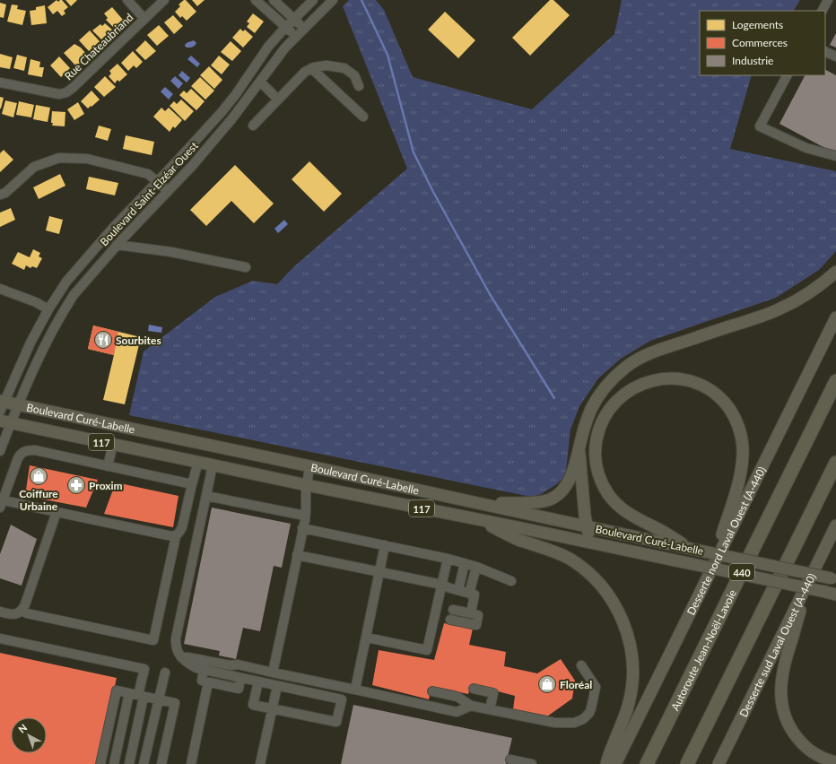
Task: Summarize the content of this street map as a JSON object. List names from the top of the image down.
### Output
{
  "streets": {
    "highway": ["440", "Autoroute Jean-Noël-Lavoie"],
    "main road": [
      "Boulevard Curé-Labelle",
      "117",
      "Desserte nord Laval Ouest (A-440)",
      "Desserte sud Laval Ouest (A-440)"
    ],
    "street": ["Rue Chateaubriand", "Boulevard Saint-Elzéar Ouest"]
  },
  "crossings": [
    ["Boulevard Saint-Elzéar Ouest", "Boulevard Curé-Labelle"]
  ],
  "places": {
    "restaurant": ["Sourbites"],
    "shop": ["Coiffure Urbaine", "Floréal"],
    "pharmacy": ["Proxim"]
  },
  "legend": ["Logements", "Commerces", "Industrie"],
  "north": "top left"
}
